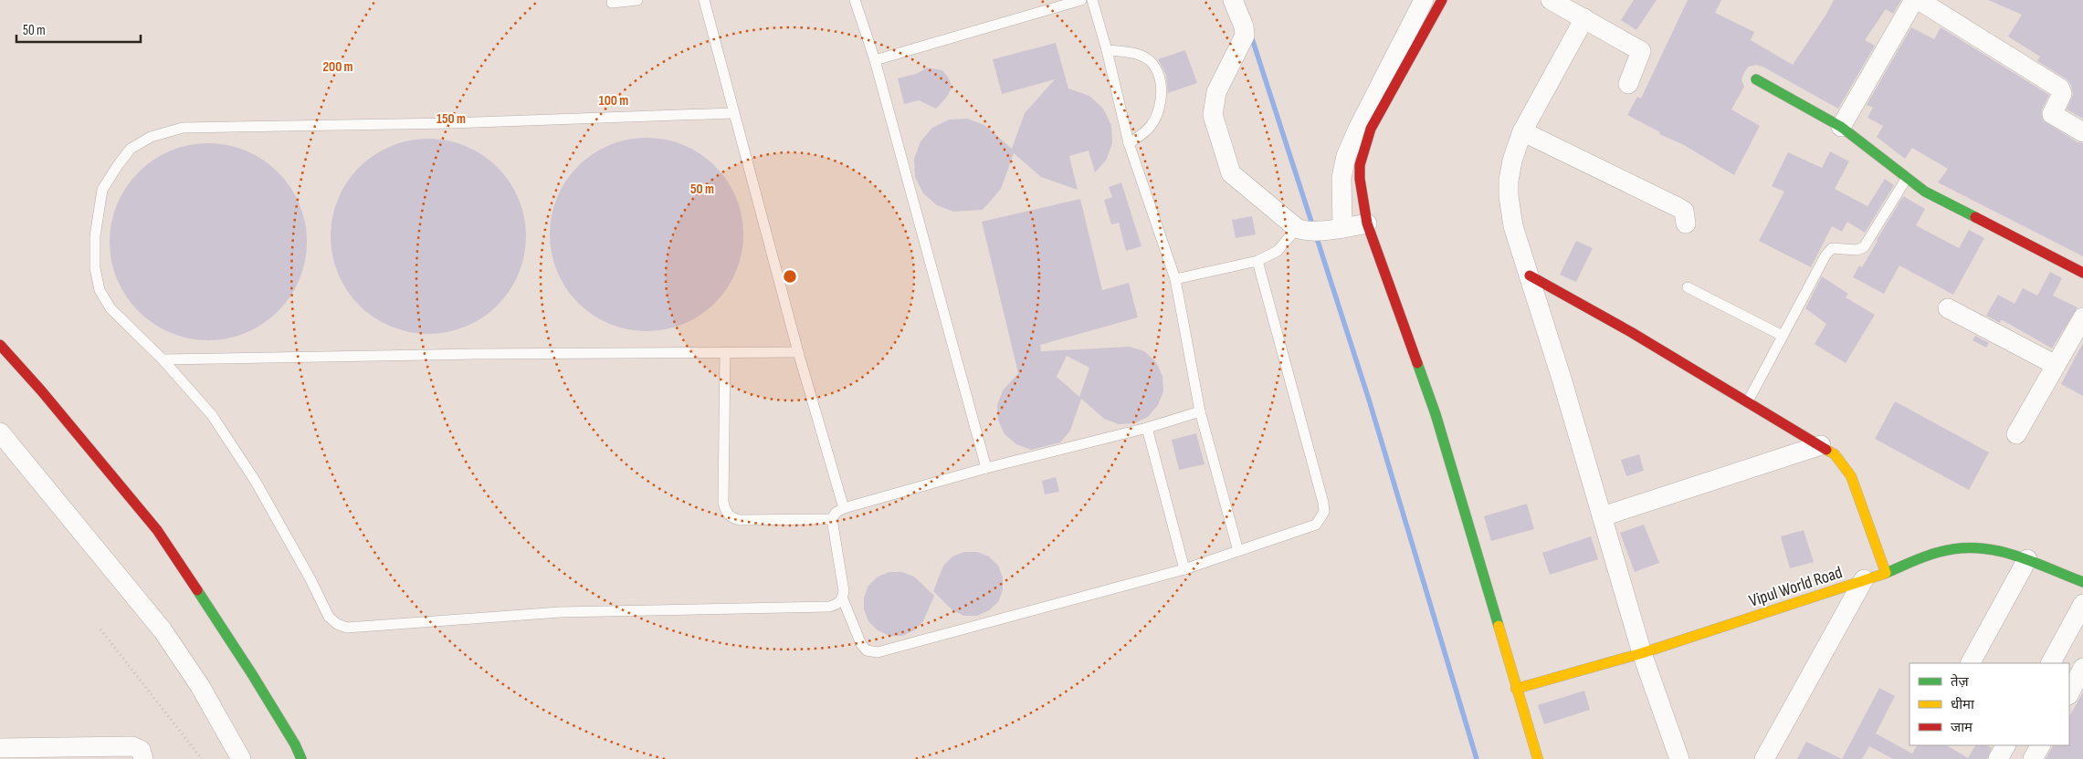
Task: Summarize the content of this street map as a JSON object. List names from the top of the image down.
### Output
{
  "streets": {
    "street": ["Vipul World Road"]
  },
  "legend": ["तेज़", "धीमा", "जाम"],
  "scale_bar": "50 m",
  "rings": [
    "200 m",
    "100 m",
    "150 m",
    "50 m"
  ]
}
